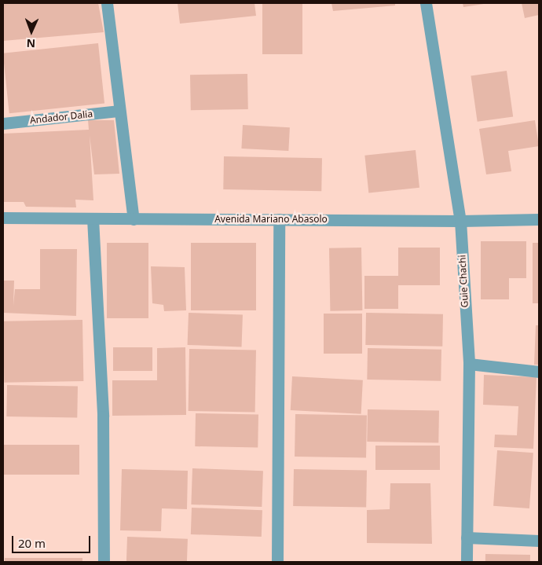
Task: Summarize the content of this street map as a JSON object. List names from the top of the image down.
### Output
{
  "streets": {
    "street": ["Andador Dalia", "Avenida Mariano Abasolo", "Guie Chachi"]
  },
  "crossings": [
    ["Avenida Mariano Abasolo", "Guie Chachi"]
  ],
  "scale_bar": "20 m",
  "north": "bottom"
}
